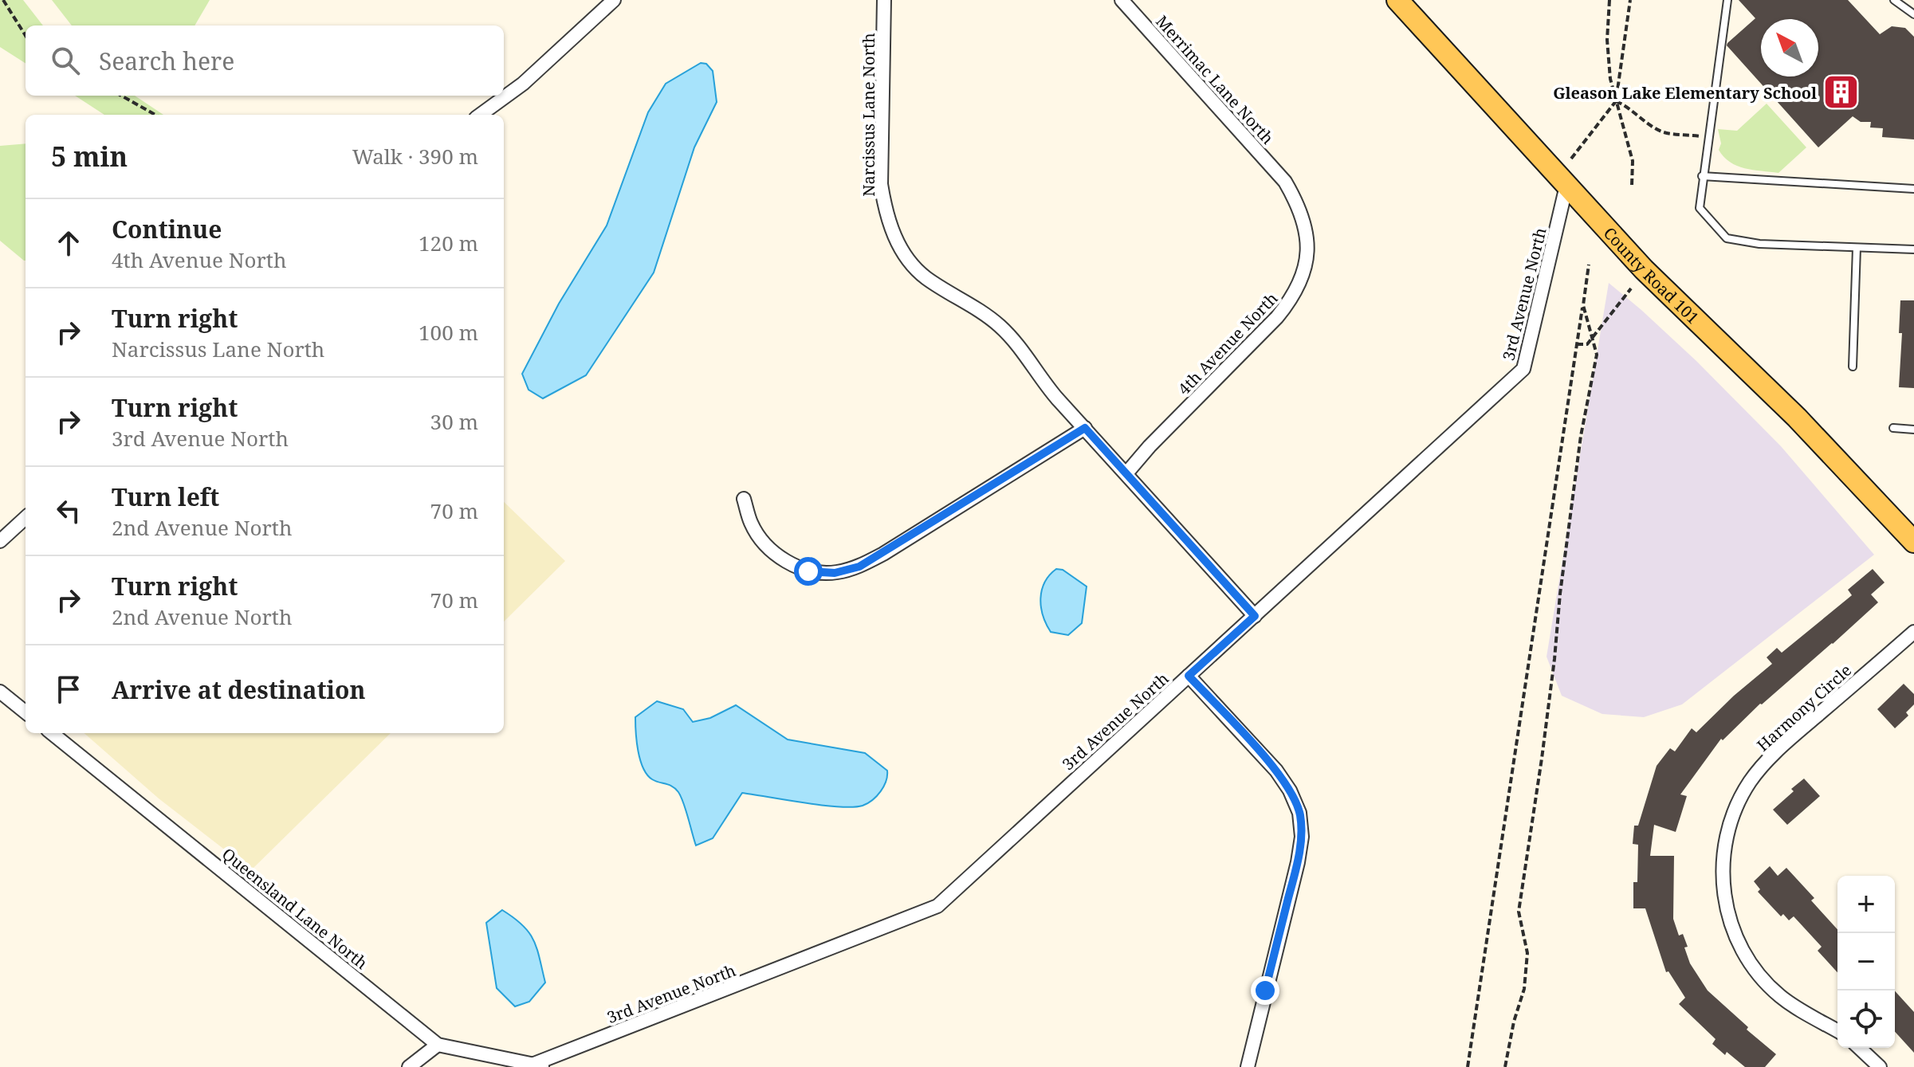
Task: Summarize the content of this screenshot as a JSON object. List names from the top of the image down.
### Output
{
  "streets": {
    "main road": ["County Road 101"],
    "street": [
      "Merrimac Lane North",
      "Narcissus Lane North",
      "3rd Avenue North",
      "4th Avenue North",
      "Harmony Circle",
      "Queensland Lane North"
    ]
  },
  "crossings": [
    ["Merrimac Lane North", "4th Avenue North"],
    ["Narcissus Lane North", "3rd Avenue North"],
    ["Narcissus Lane North", "4th Avenue North"],
    ["County Road 101", "3rd Avenue North"],
    ["3rd Avenue North", "Queensland Lane North"]
  ],
  "places": {
    "building": ["Gleason Lake Elementary School"]
  },
  "north": "top left",
  "page": {
    "search": "Search here",
    "heading": ["5 min", "Walk · 390 m"],
    "list": [
      ["Continue", "4th Avenue North", "120 m"],
      ["Turn right", "Narcissus Lane North", "100 m"],
      ["Turn right", "3rd Avenue North", "30 m"],
      ["Turn left", "2nd Avenue North", "70 m"],
      ["Turn right", "2nd Avenue North", "70 m"],
      "Arrive at destination"
    ],
    "map_buttons": ["+", "−"]
  }
}
